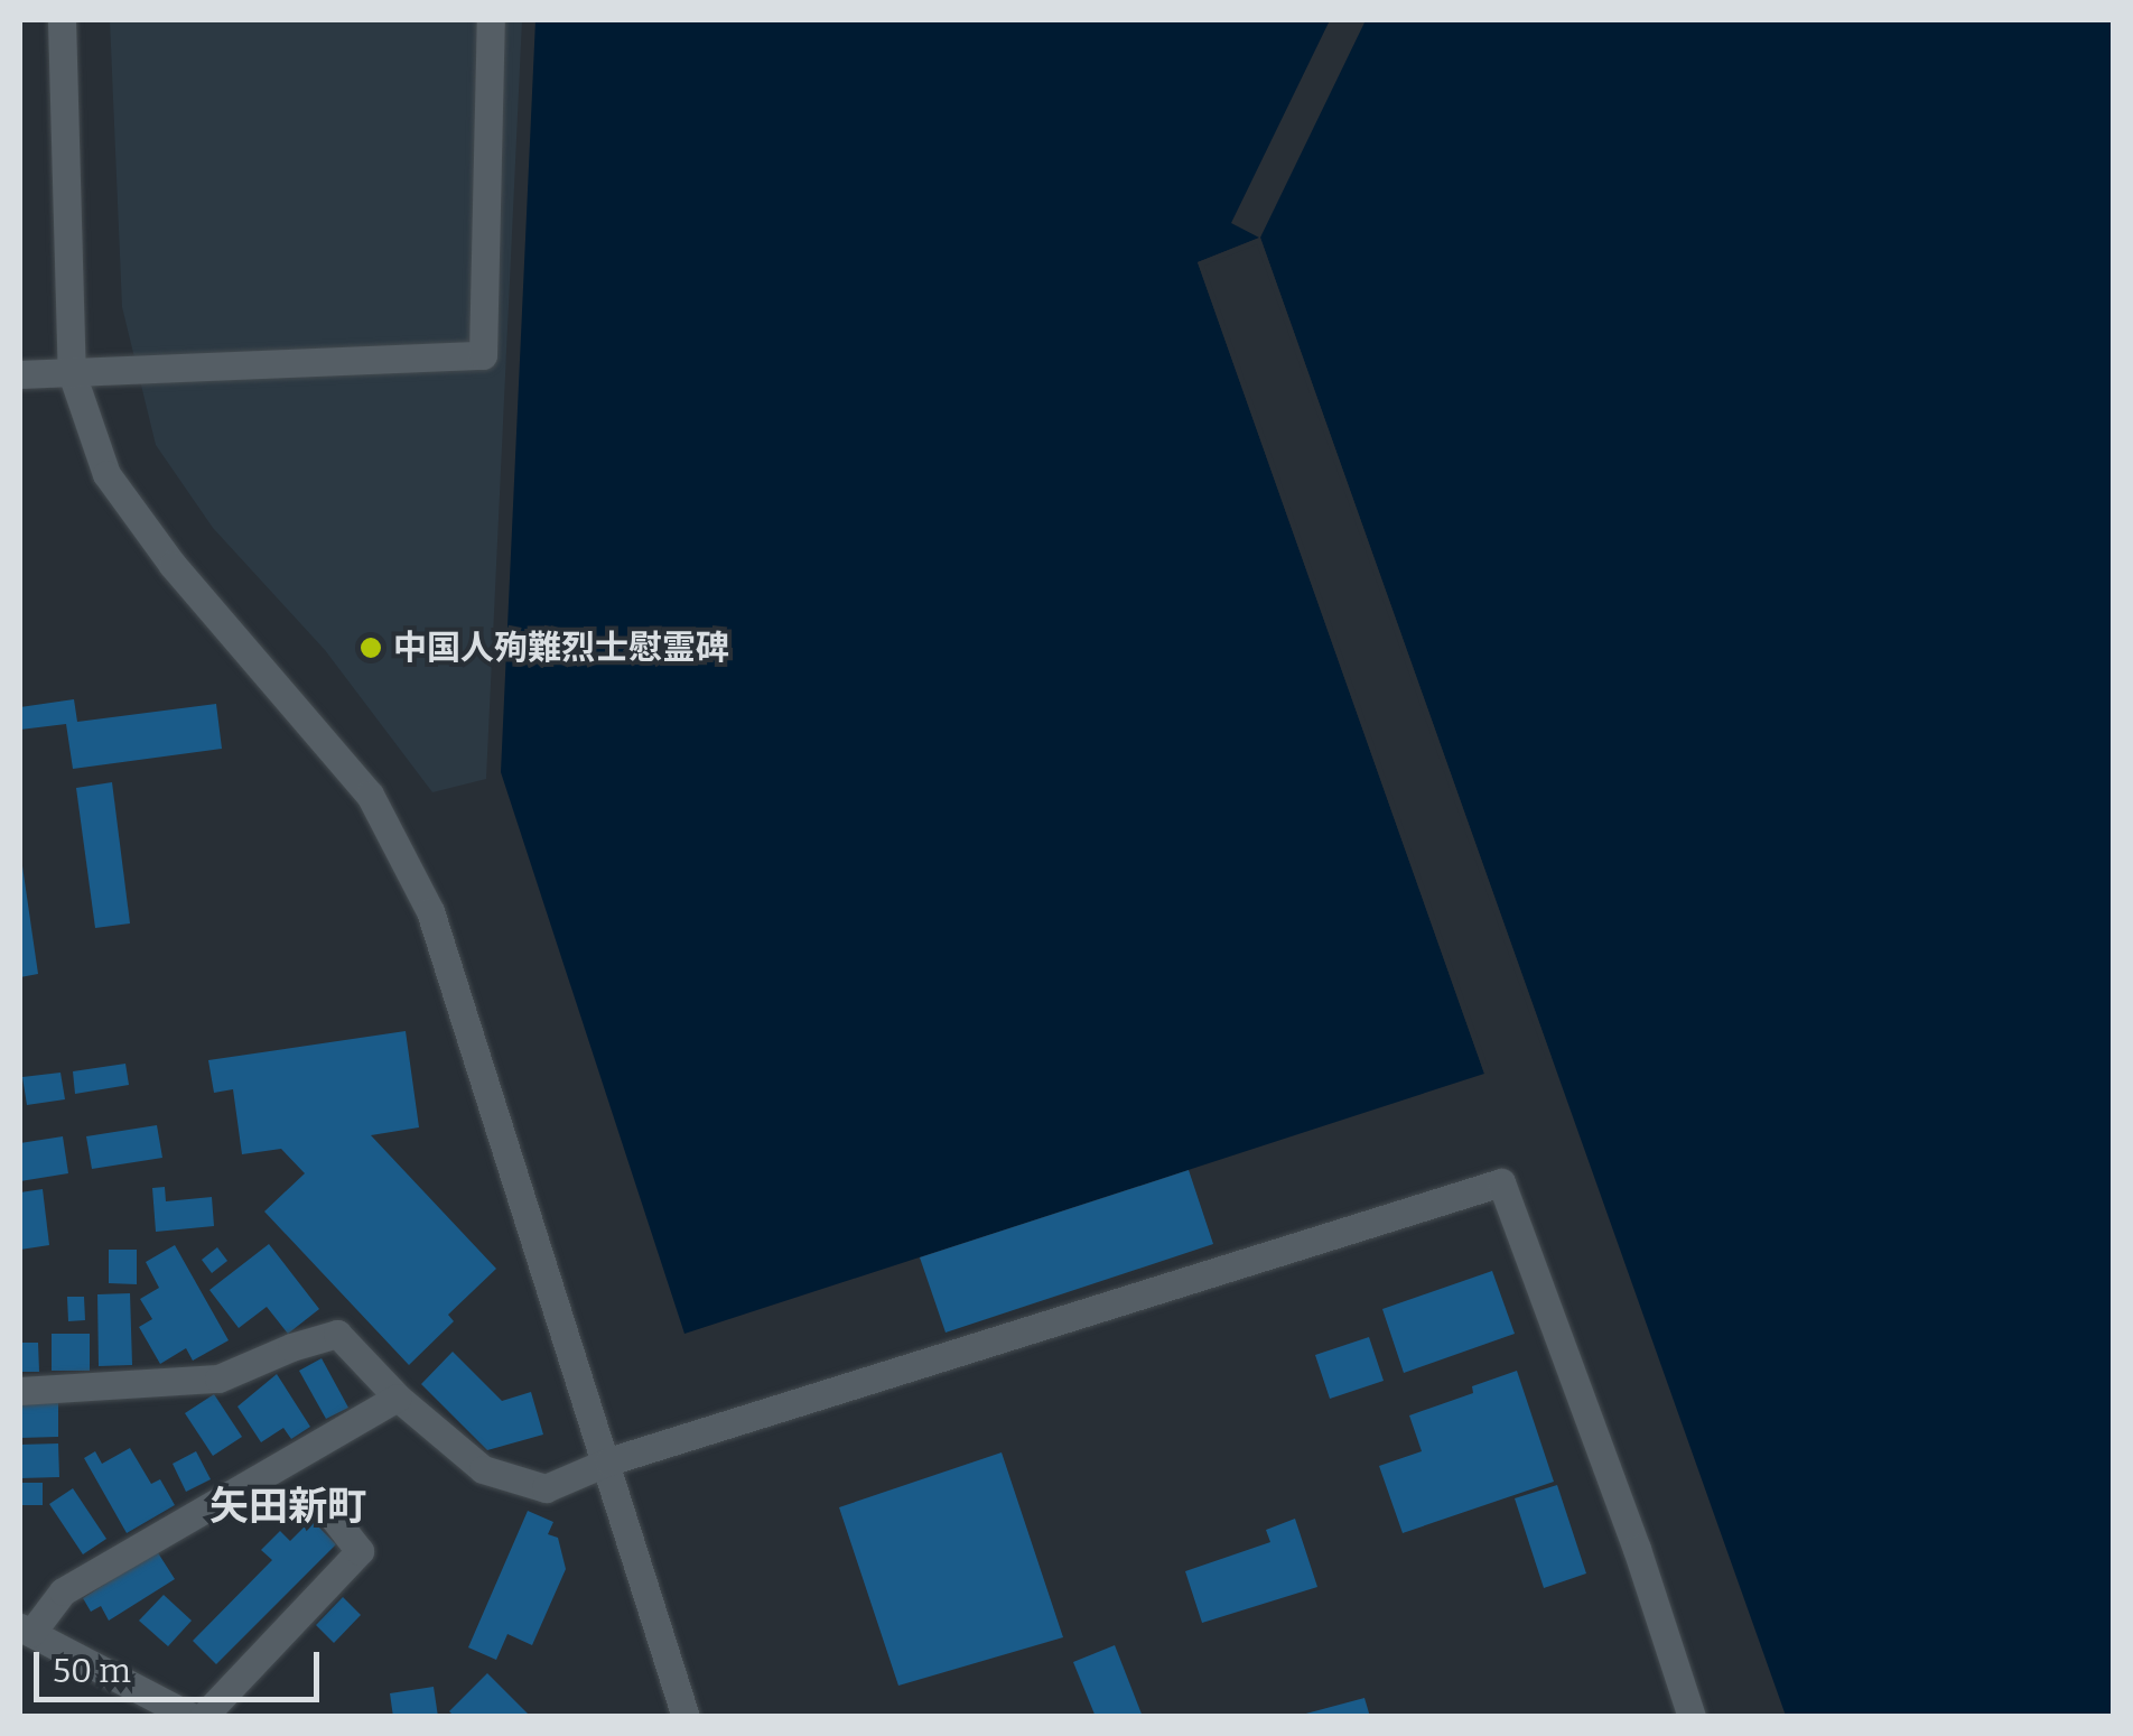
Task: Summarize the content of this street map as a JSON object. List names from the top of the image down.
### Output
{
  "districts": ["矢田新町"],
  "places": ["中国人殉難烈士慰霊碑"],
  "scale_bar": "50 m"
}
